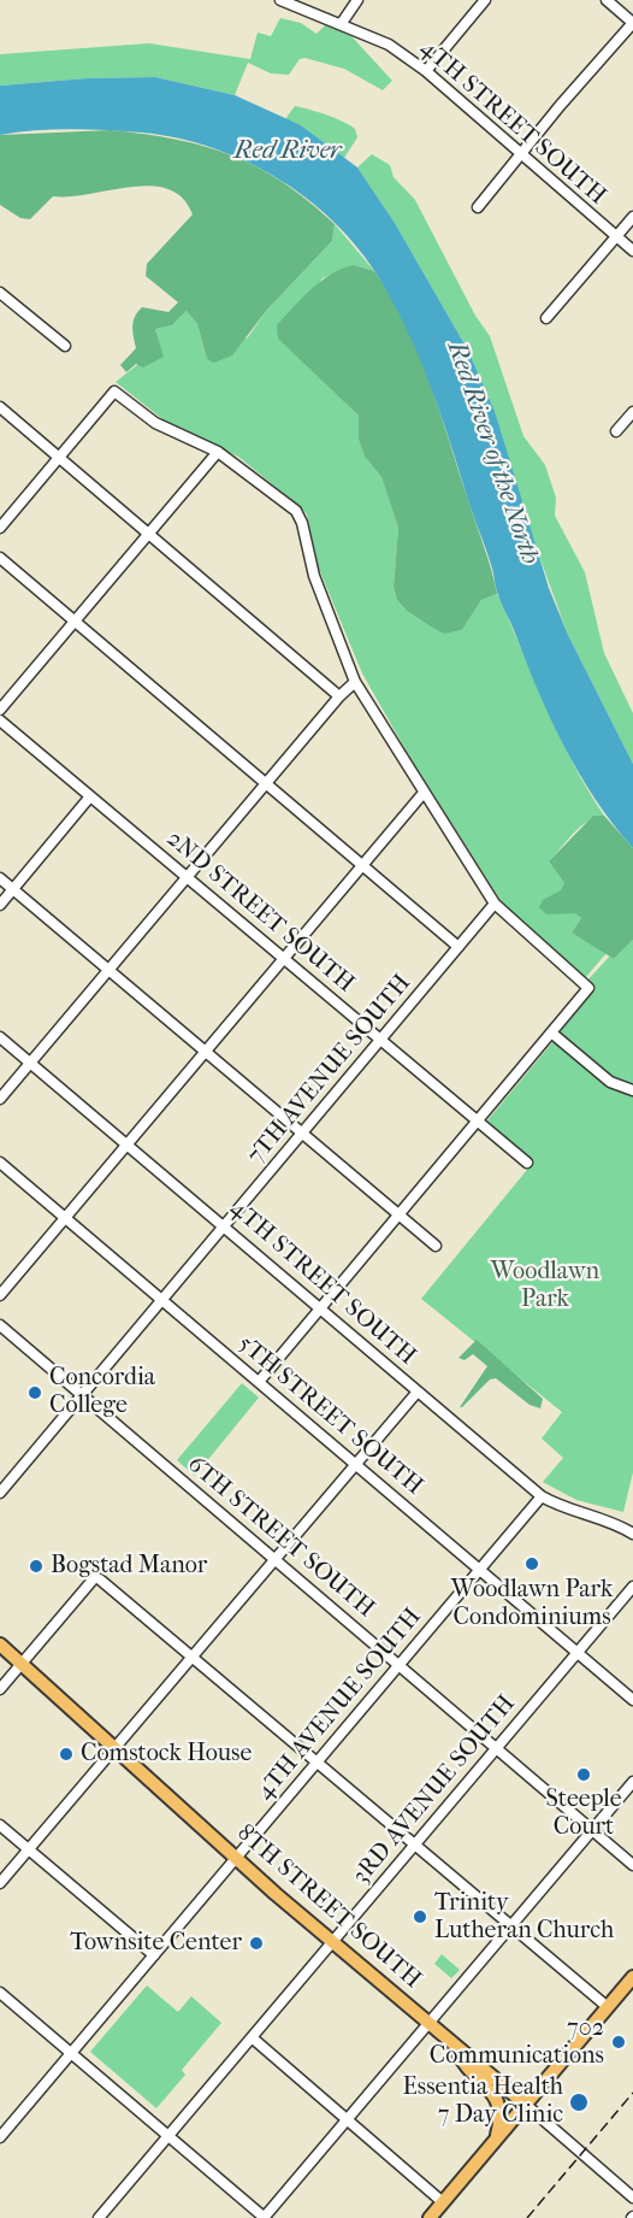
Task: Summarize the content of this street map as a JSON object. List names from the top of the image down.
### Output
{
  "streets": {
    "main road": ["8TH STREET SOUTH"],
    "street": [
      "4TH STREET SOUTH",
      "2ND STREET SOUTH",
      "7TH AVENUE SOUTH",
      "5TH STREET SOUTH",
      "6TH STREET SOUTH",
      "4TH AVENUE SOUTH",
      "3RD AVENUE SOUTH"
    ]
  },
  "crossings": [
    ["4TH STREET SOUTH", "7TH AVENUE SOUTH"],
    ["4TH STREET SOUTH", "4TH AVENUE SOUTH"],
    ["2ND STREET SOUTH", "7TH AVENUE SOUTH"],
    ["7TH AVENUE SOUTH", "5TH STREET SOUTH"],
    ["7TH AVENUE SOUTH", "6TH STREET SOUTH"],
    ["5TH STREET SOUTH", "4TH AVENUE SOUTH"],
    ["5TH STREET SOUTH", "3RD AVENUE SOUTH"],
    ["6TH STREET SOUTH", "4TH AVENUE SOUTH"],
    ["6TH STREET SOUTH", "3RD AVENUE SOUTH"],
    ["4TH AVENUE SOUTH", "8TH STREET SOUTH"],
    ["3RD AVENUE SOUTH", "8TH STREET SOUTH"]
  ],
  "water": ["Red River", "Red River of the North"],
  "parks": ["Woodlawn Park"],
  "places": [
    "Concordia College",
    "Woodlawn Park Condominiums",
    "Bogstad Manor",
    "Comstock House",
    "Steeple Court",
    "Trinity Lutheran Church",
    "Townsite Center",
    "702 Communications",
    "Essentia Health 7 Day Clinic"
  ]
}
